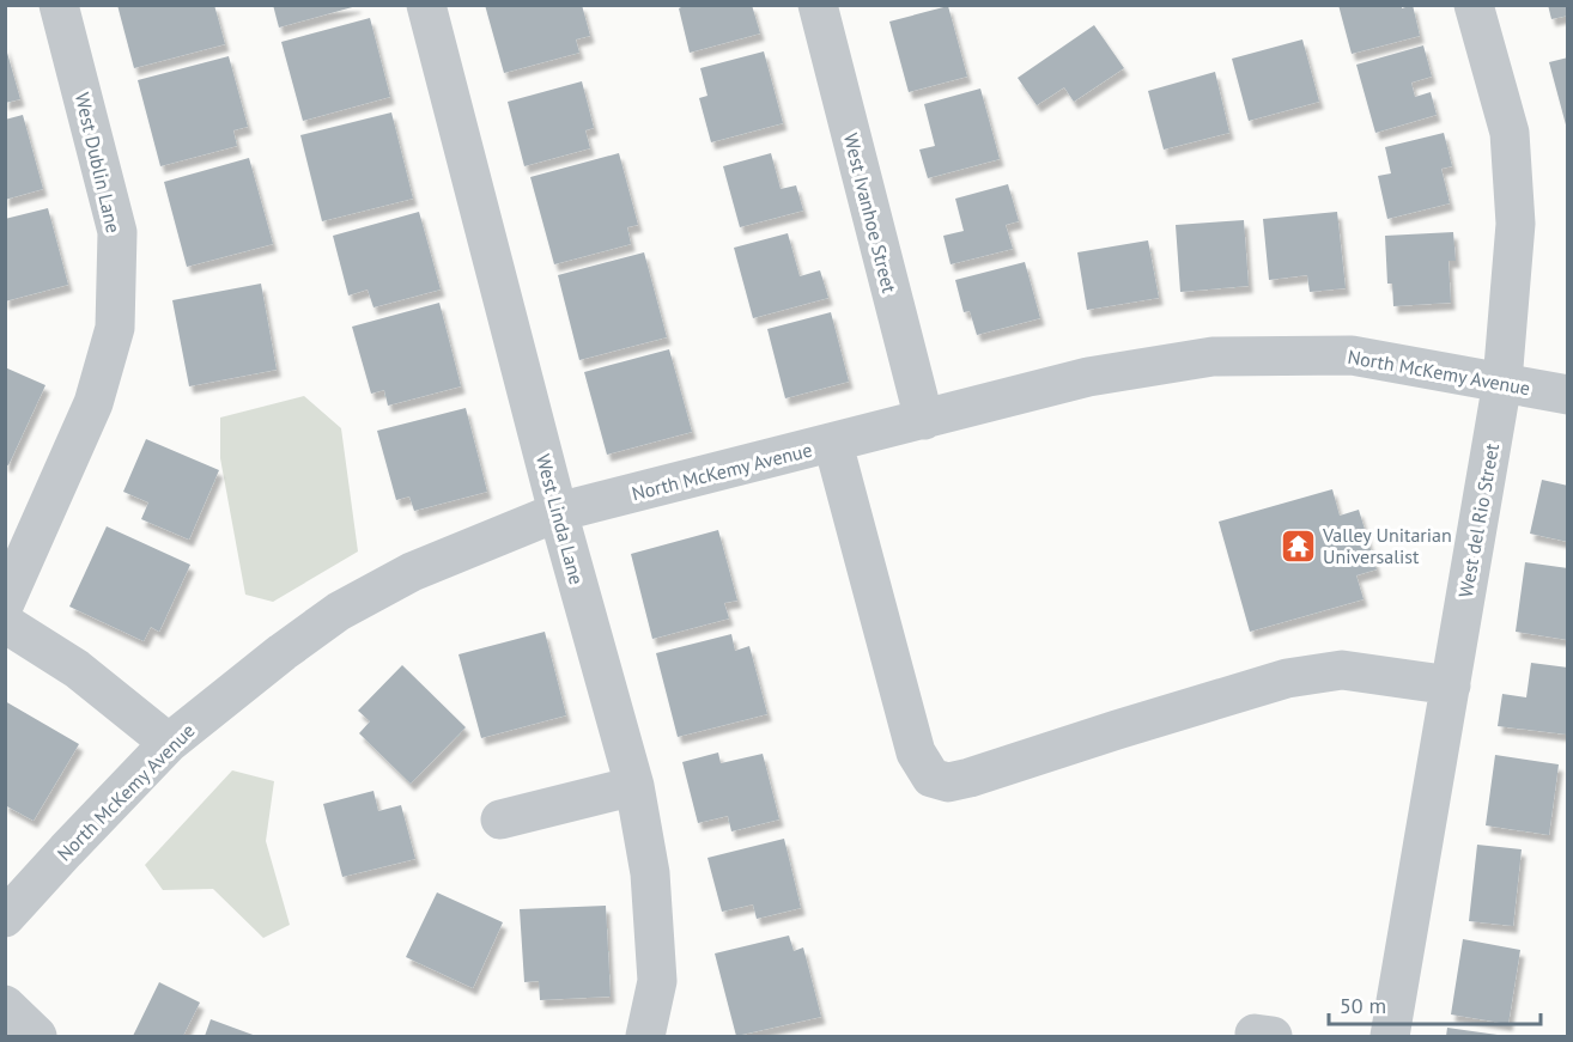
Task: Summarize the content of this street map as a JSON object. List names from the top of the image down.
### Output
{
  "streets": {
    "street": [
      "West Dublin Lane",
      "West Ivanhoe Street",
      "North McKemy Avenue",
      "West Linda Lane",
      "West del Rio Street"
    ]
  },
  "crossings": [
    ["West Ivanhoe Street", "North McKemy Avenue"],
    ["North McKemy Avenue", "West Linda Lane"],
    ["North McKemy Avenue", "West del Rio Street"]
  ],
  "places": {
    "temple": ["Valley Unitarian Universalist"]
  },
  "scale_bar": "50 m"
}
